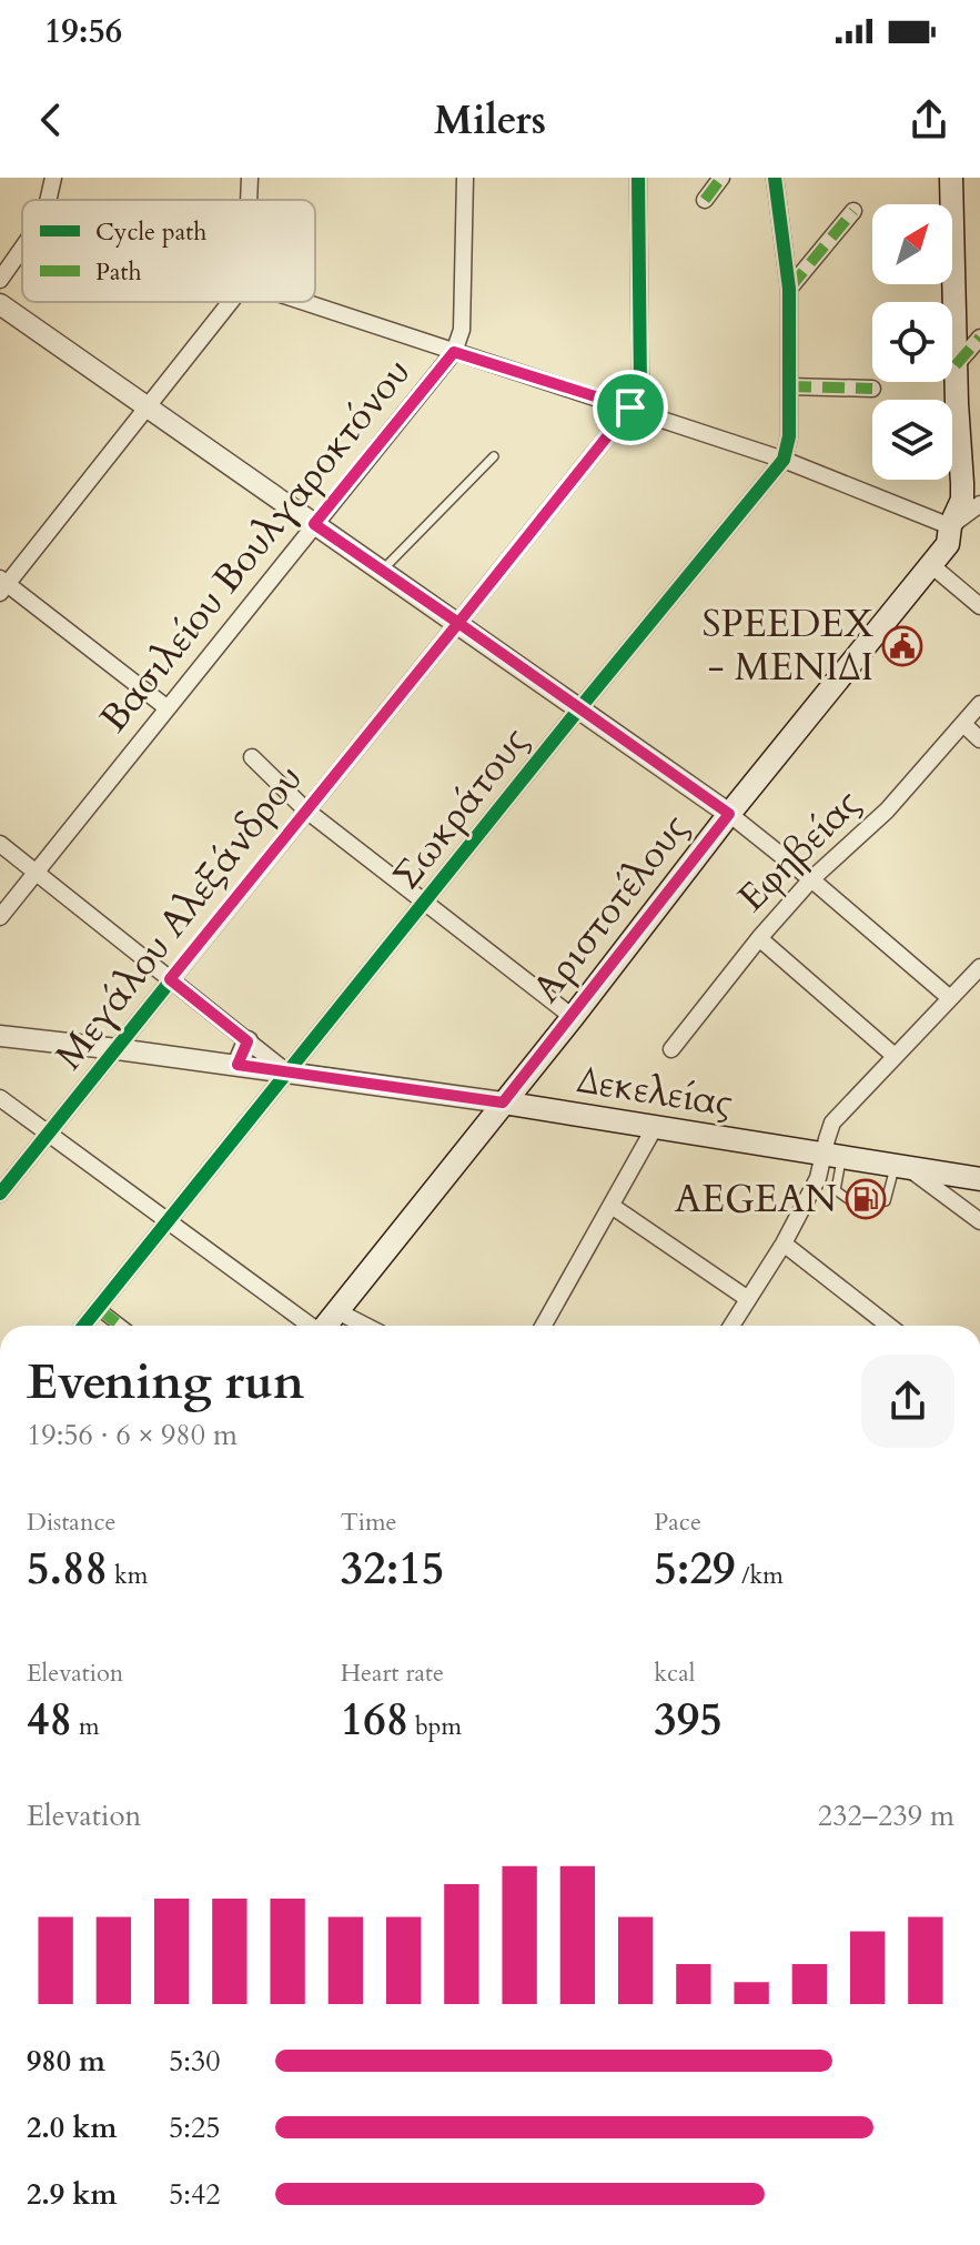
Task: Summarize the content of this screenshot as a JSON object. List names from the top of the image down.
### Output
{
  "streets": {
    "main road": ["Αριστοτέλους", "Δεκελείας"],
    "street": [
      "Βασιλείου Βουλγαροκτόνου",
      "Σωκράτους",
      "Εφηβείας",
      "Μεγάλου Αλεξάνδρου"
    ]
  },
  "crossings": [
    ["Σωκράτους", "Δεκελείας"],
    ["Αριστοτέλους", "Δεκελείας"],
    ["Μεγάλου Αλεξάνδρου", "Δεκελείας"]
  ],
  "places": {
    "public building": ["SPEEDEX - ΜΕΝΙΔΙ"],
    "fuel station": ["AEGEAN"]
  },
  "legend": ["Cycle path", "Path"],
  "north": "top right",
  "page": {
    "status": "19:56",
    "header": "Milers",
    "heading": ["Evening run", "19:56 · 6 × 980 m"],
    "stats": [
      ["Distance", "5.88 km"],
      ["Time", "32:15"],
      ["Pace", "5:29 /km"],
      ["Elevation", "48 m"],
      ["Heart rate", "168 bpm"],
      ["kcal", "395"]
    ],
    "chart": ["Elevation", "232–239 m"],
    "list": [
      {
        "name": "980 m",
        "note": "5:30"
      },
      {
        "name": "2.0 km",
        "note": "5:25"
      },
      {
        "name": "2.9 km",
        "note": "5:42"
      }
    ]
  }
}
